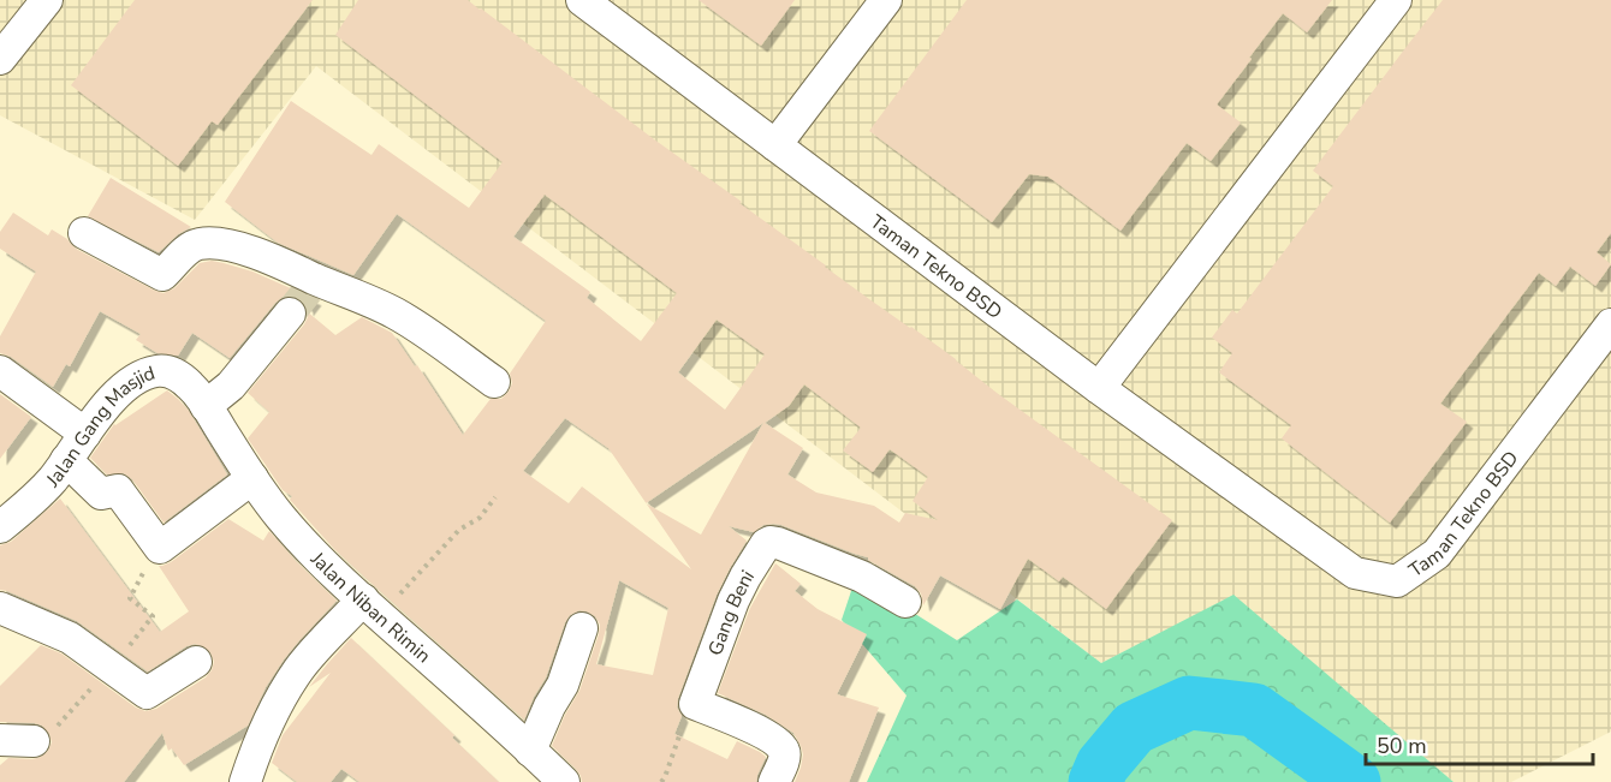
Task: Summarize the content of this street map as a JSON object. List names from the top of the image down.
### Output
{
  "streets": {
    "street": [
      "Taman Tekno BSD",
      "Jalan Gang Masjid",
      "Jalan Niban Rimin",
      "Gang Beni"
    ]
  },
  "crossings": [
    ["Jalan Gang Masjid", "Jalan Niban Rimin"]
  ],
  "scale_bar": "50 m"
}
